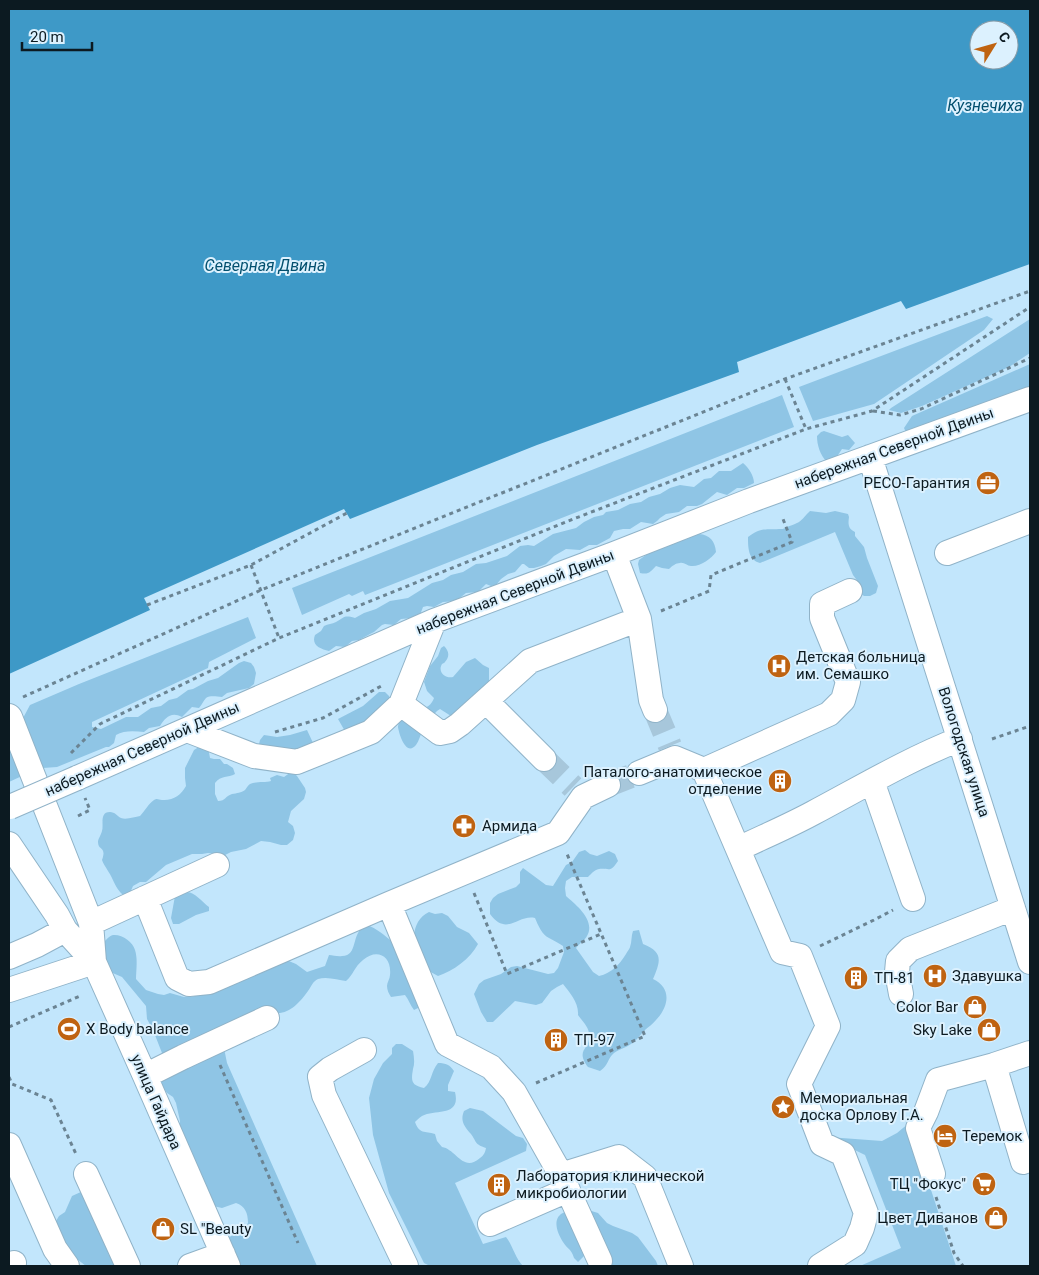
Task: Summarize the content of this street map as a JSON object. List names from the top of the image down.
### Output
{
  "streets": {
    "street": ["набережная Северной Двины", "Вологодская улица", "улица Гайдара"]
  },
  "crossings": [
    ["набережная Северной Двины", "Вологодская улица"]
  ],
  "water": ["Кузнечиха", "Северная Двина"],
  "places": {
    "office": ["РЕСО-Гарантия"],
    "hospital": ["Детская больница им. Семашко", "Здавушка"],
    "building": [
      "Паталого-анатомическое отделение",
      "ТП-81",
      "ТП-97",
      "Лаборатория клинической микробиологии"
    ],
    "pharmacy": ["Армида"],
    "shop": [
      "Color Bar",
      "Sky Lake",
      "Цвет Диванов",
      "SL \"Beauty"
    ],
    "sports": ["X Body balance"],
    "place": ["Мемориальная доска Орлову Г.А."],
    "hotel": ["Теремок"],
    "supermarket": ["ТЦ \"Фокус\""]
  },
  "scale_bar": "20 m",
  "north": "top right"
}
